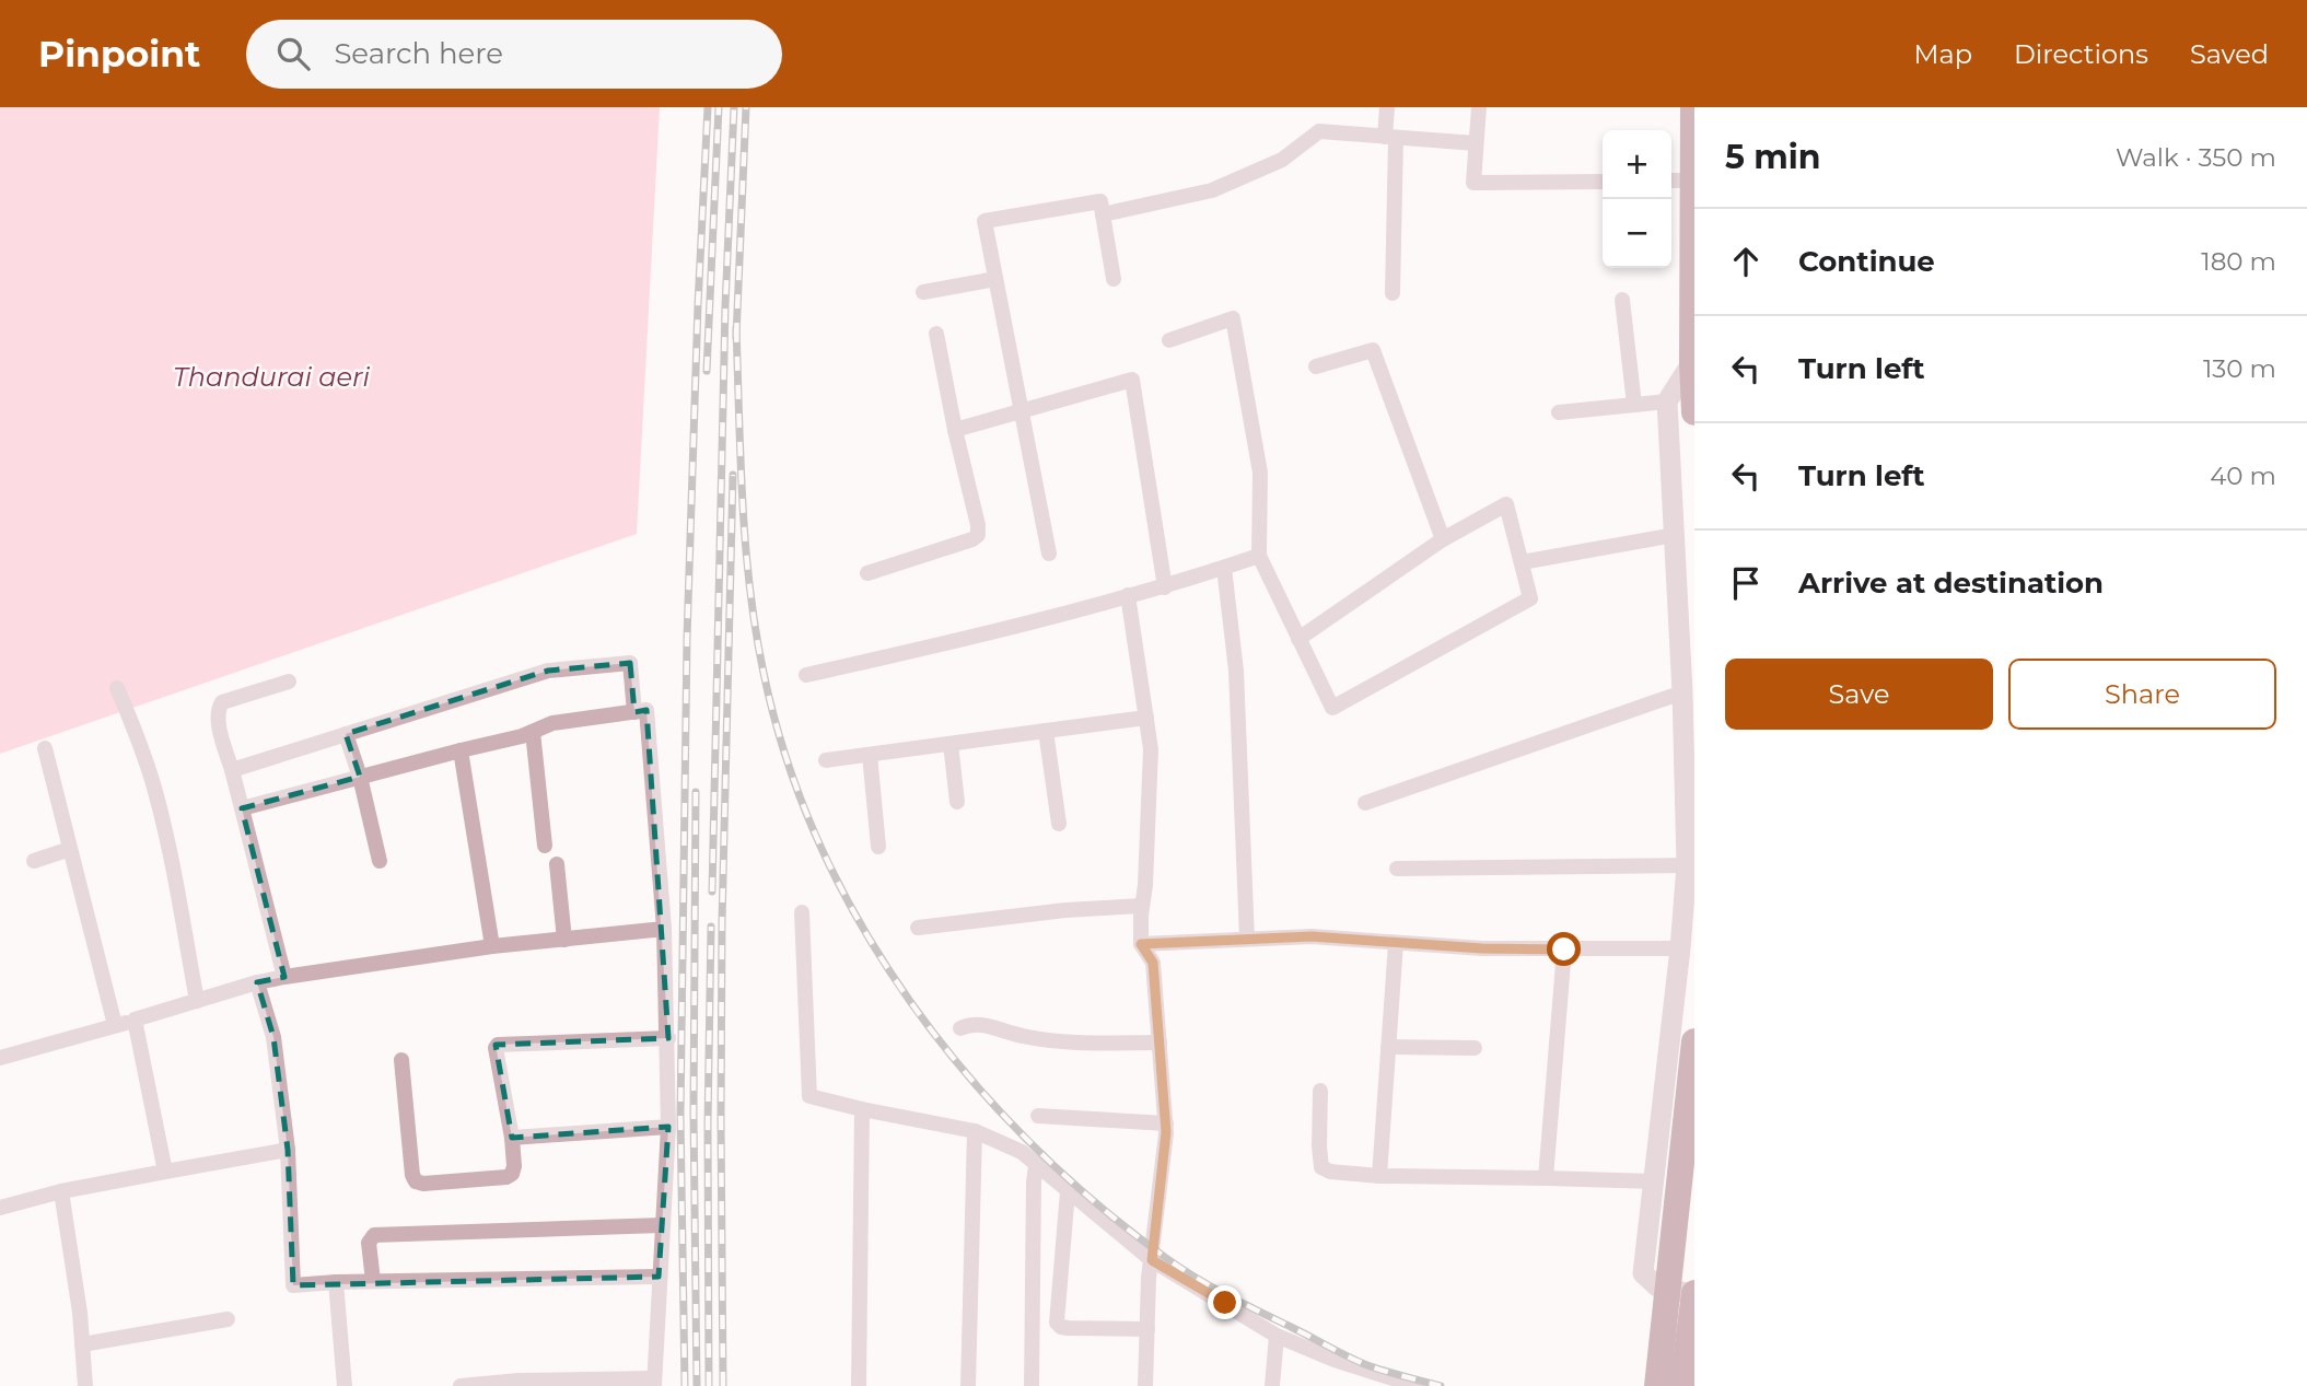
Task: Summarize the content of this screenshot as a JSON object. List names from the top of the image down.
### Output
{
  "water": ["Thandurai aeri"],
  "page": {
    "header": "Pinpoint",
    "search": "Search here",
    "nav": ["Map", "Directions", "Saved"],
    "heading": ["5 min", "Walk · 350 m"],
    "map_buttons": ["+", "−"],
    "list": [
      ["Continue", "180 m"],
      ["Turn left", "130 m"],
      ["Turn left", "40 m"],
      "Arrive at destination"
    ],
    "buttons": ["Save", "Share"]
  }
}
